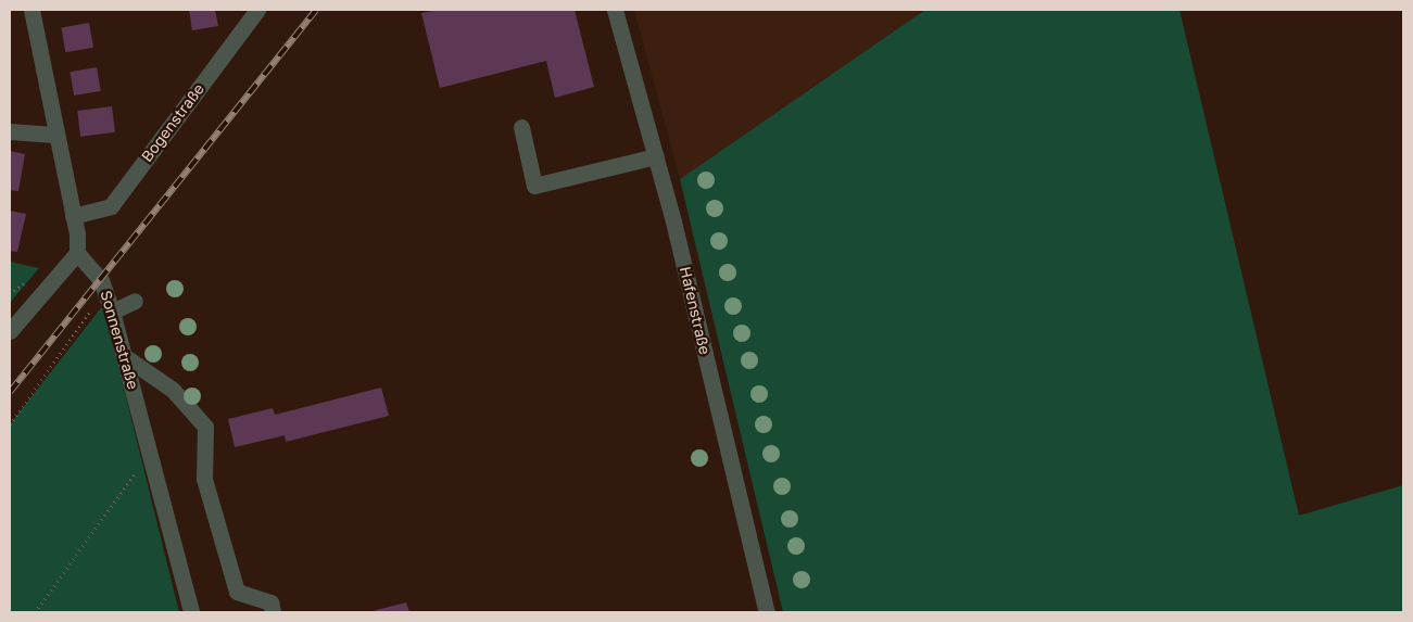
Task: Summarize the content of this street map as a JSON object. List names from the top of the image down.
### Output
{
  "streets": {
    "street": ["Bogenstraße", "Hafenstraße", "Sonnenstraße"]
  },
  "crossings": [
    ["Bogenstraße", "Sonnenstraße"]
  ]
}
